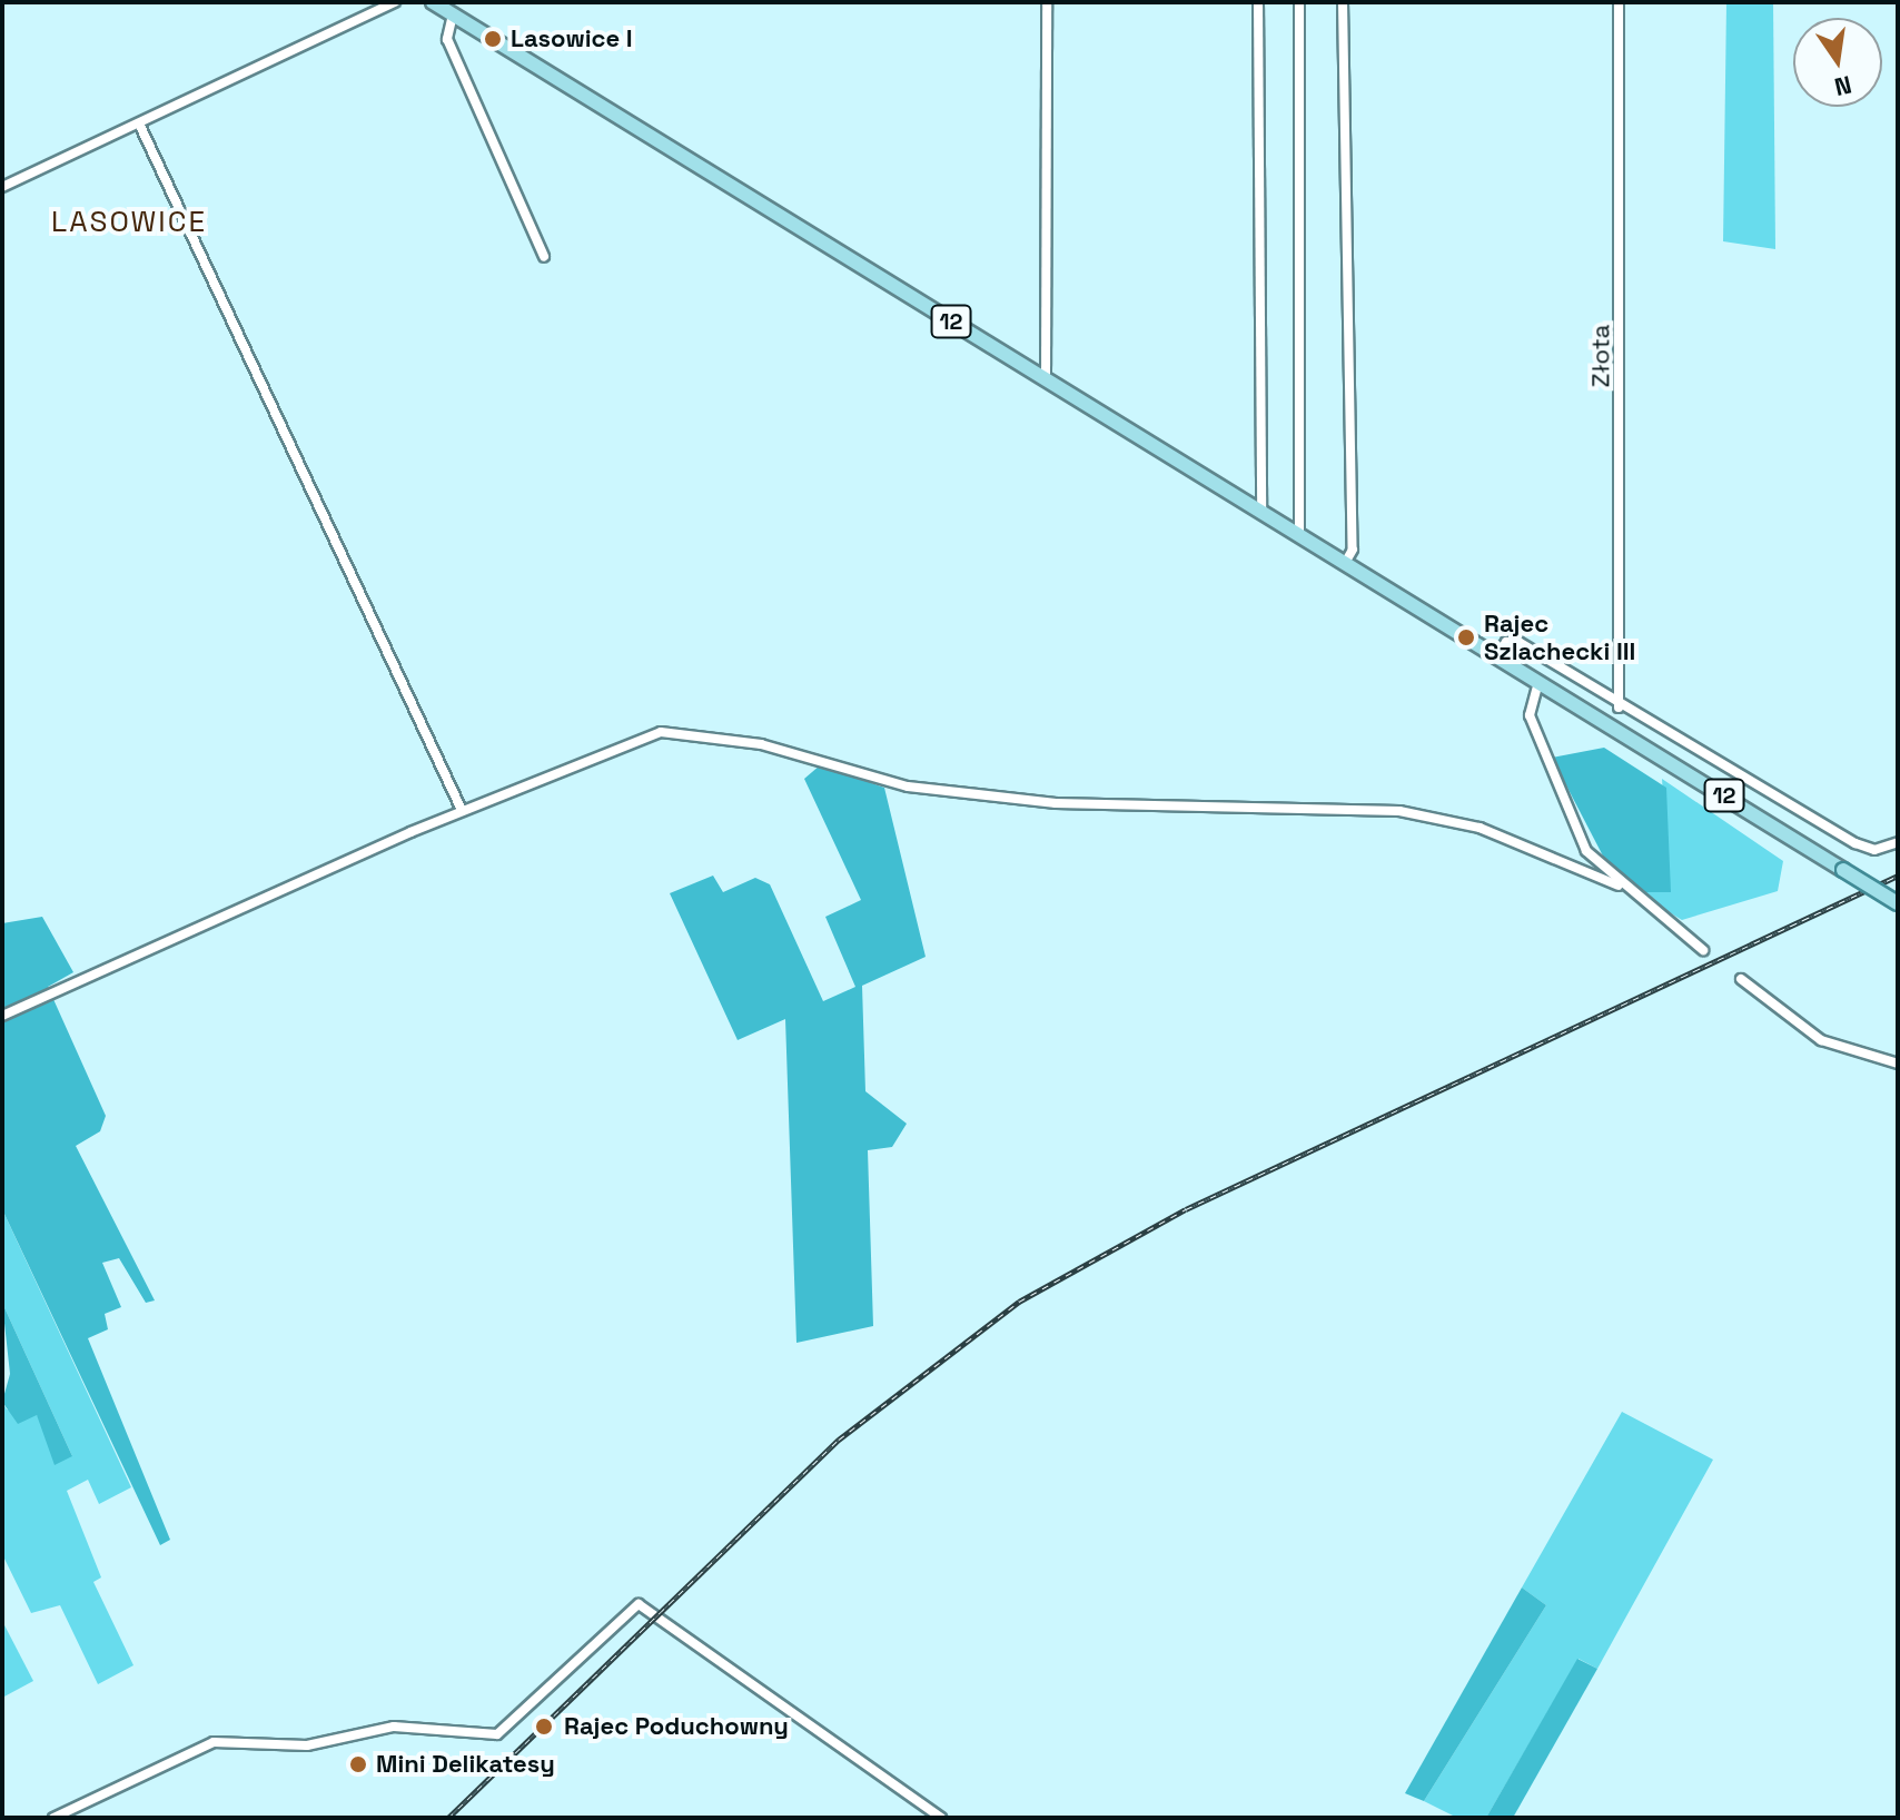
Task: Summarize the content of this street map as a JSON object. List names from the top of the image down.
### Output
{
  "streets": {
    "main road": ["12"],
    "street": ["Złota"]
  },
  "districts": ["LASOWICE"],
  "places": [
    "Lasowice I",
    "Rajec Szlachecki III",
    "Rajec Poduchowny",
    "Mini Delikatesy"
  ],
  "north": "bottom"
}
